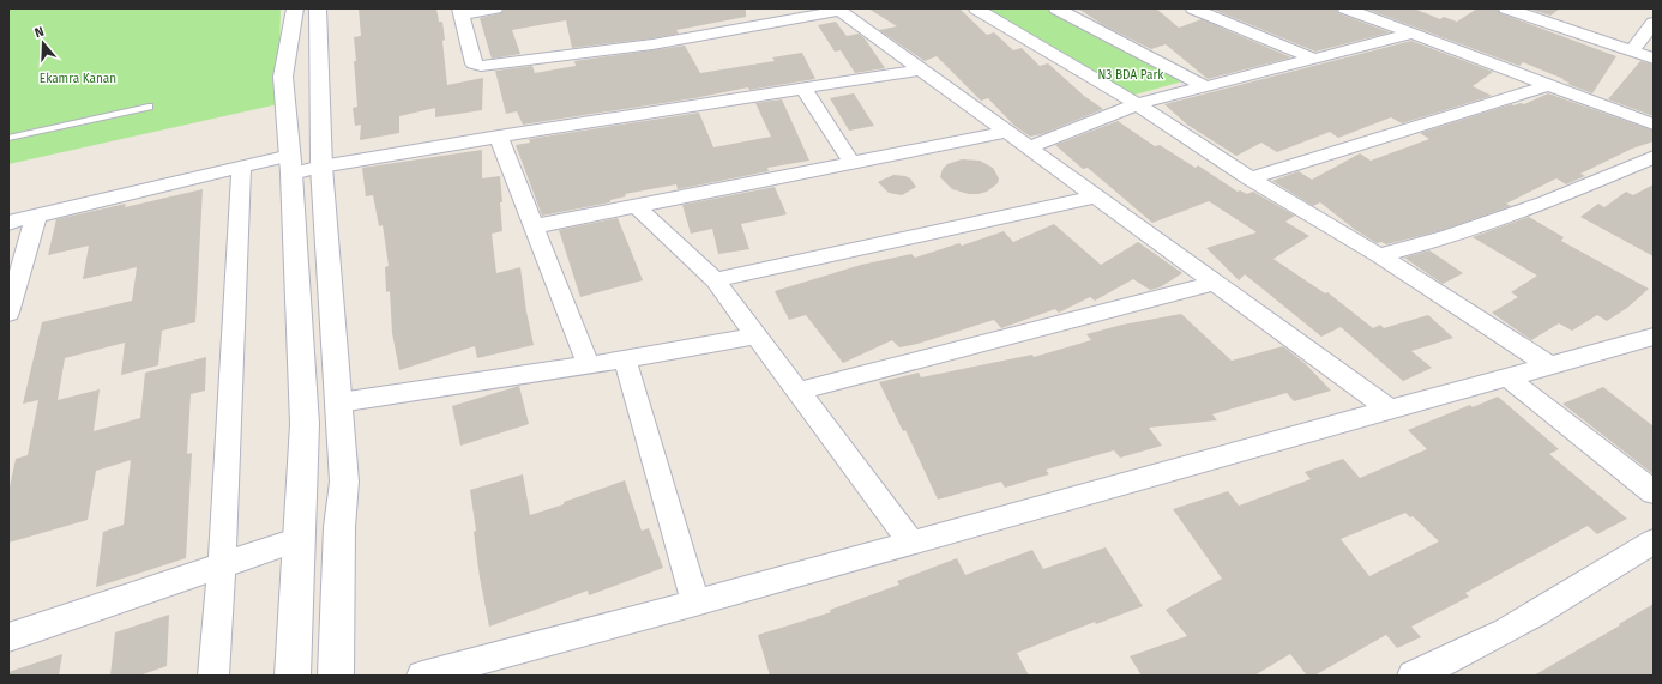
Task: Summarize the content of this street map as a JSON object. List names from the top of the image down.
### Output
{
  "parks": ["N3 BDA Park", "Ekamra Kanan"],
  "north": "top"
}
